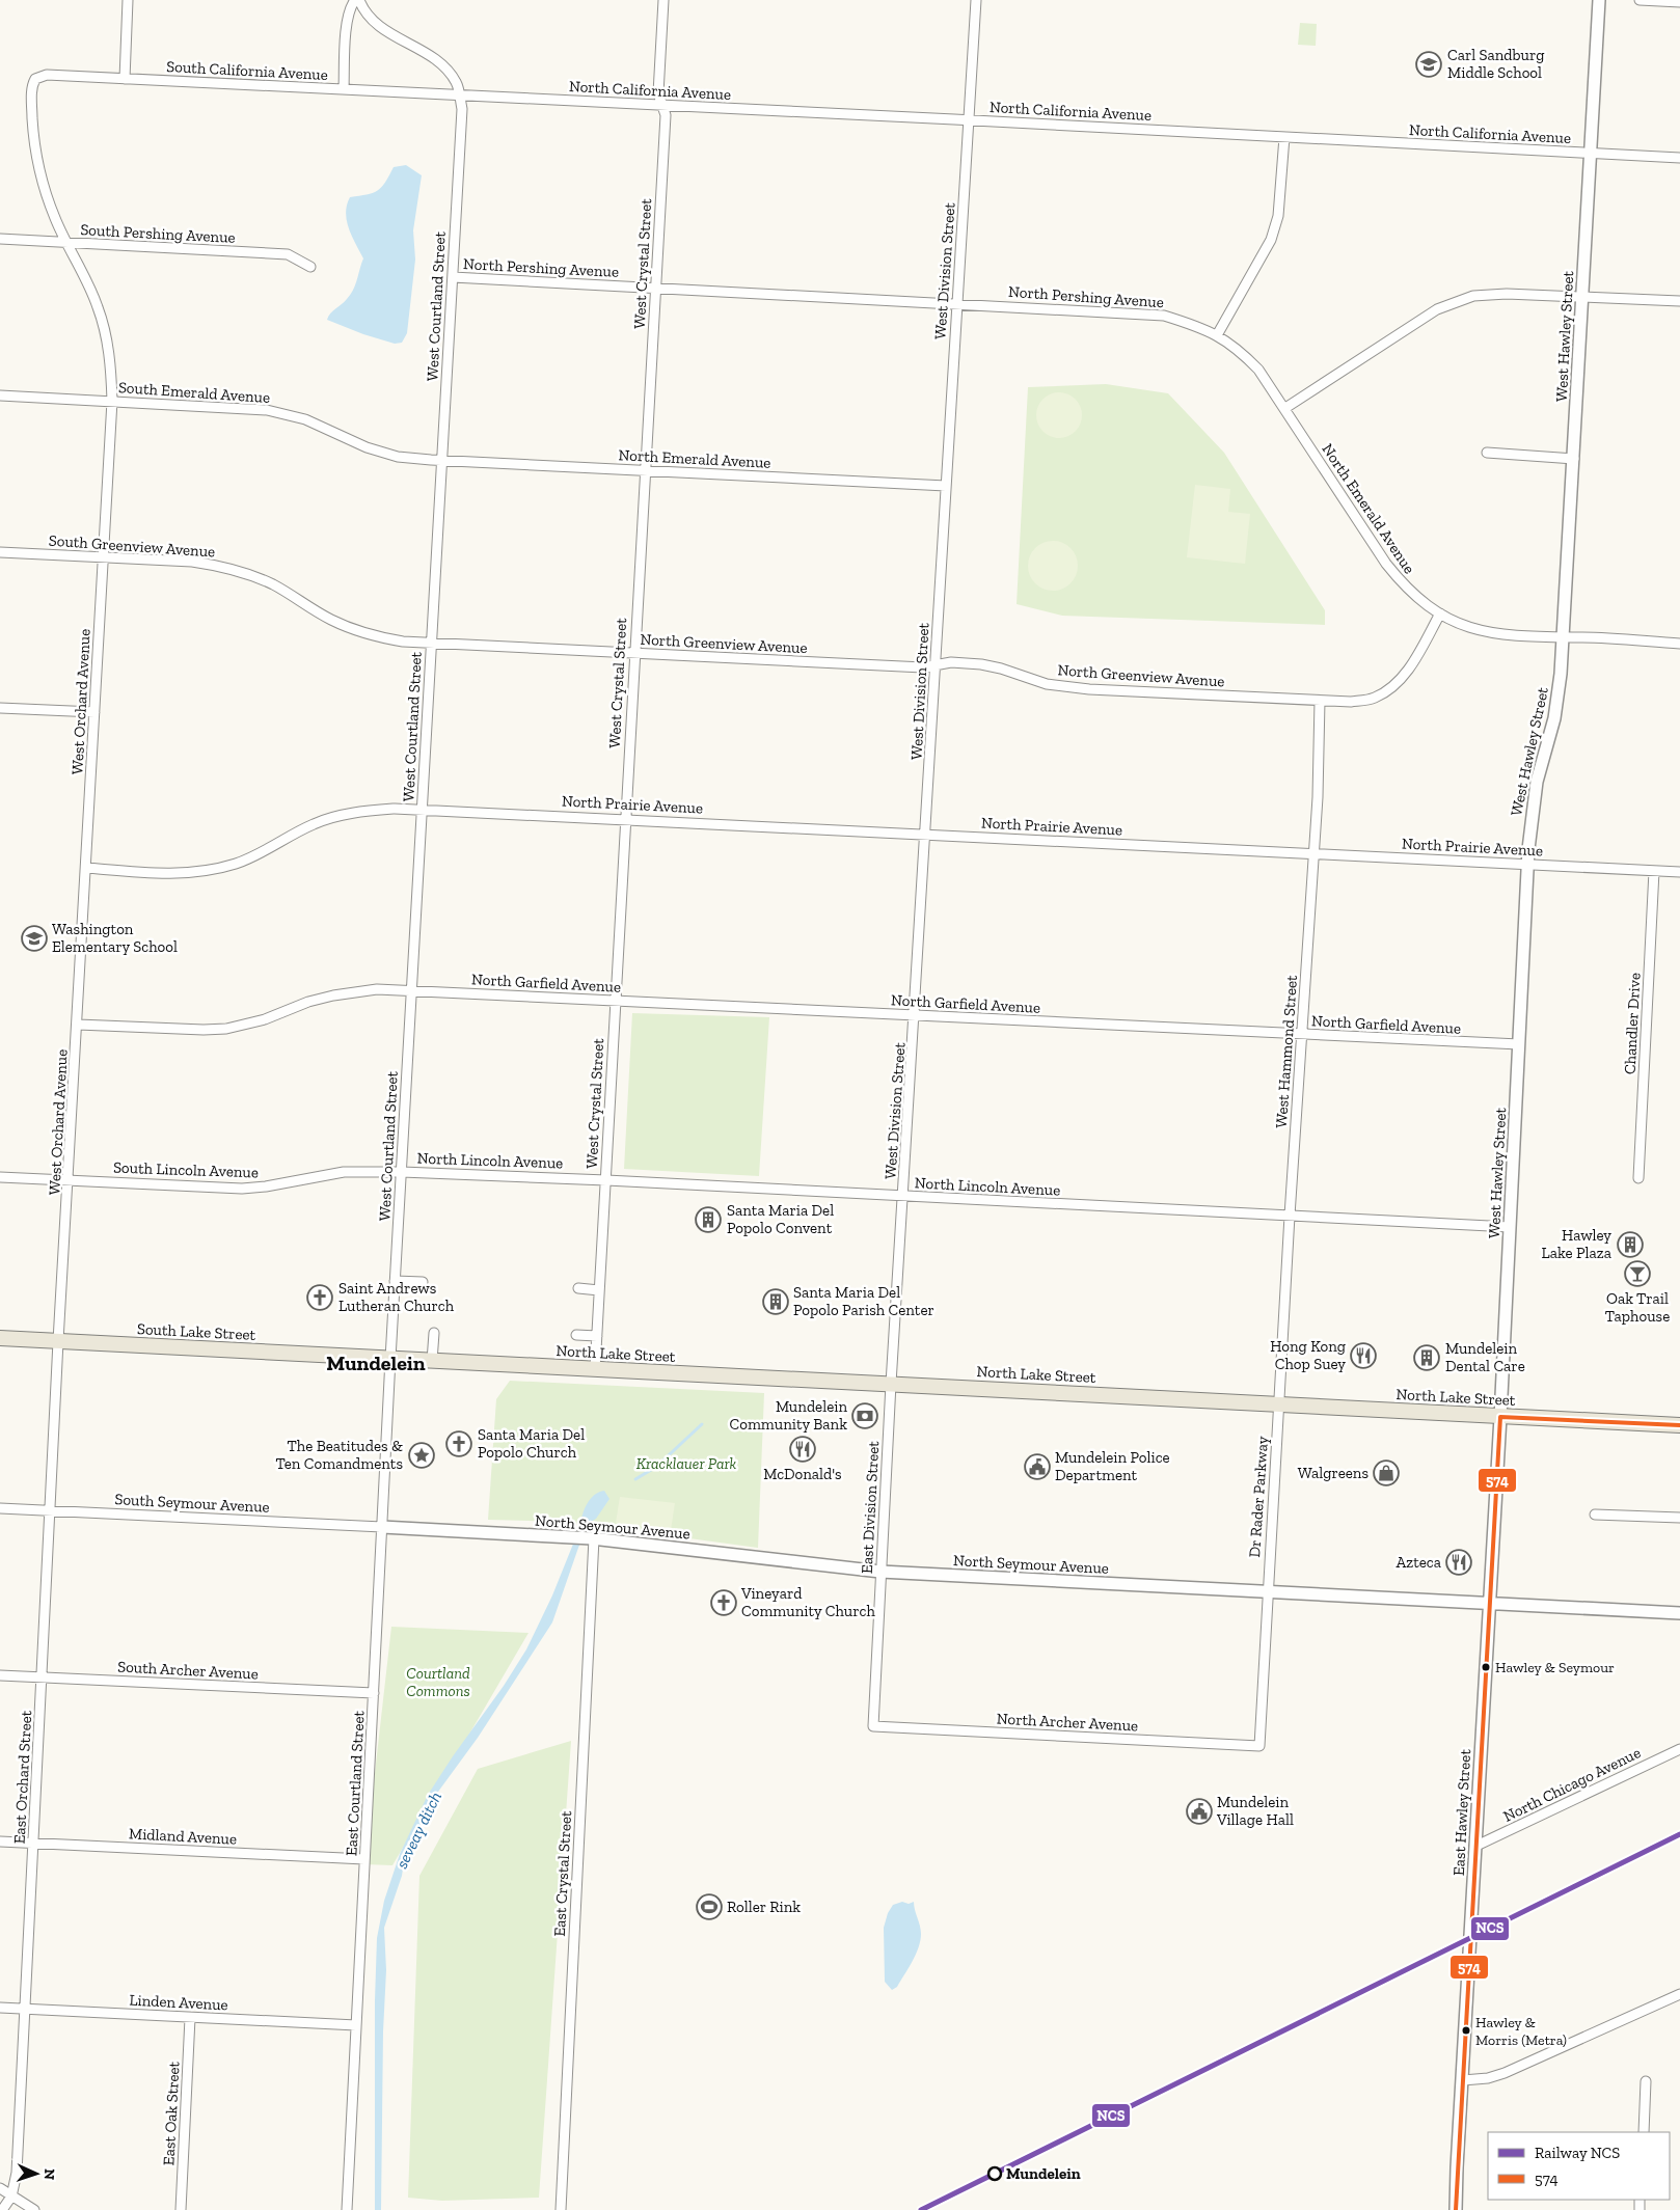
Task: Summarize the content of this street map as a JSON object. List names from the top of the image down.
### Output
{
  "streets": {
    "main road": ["South Lake Street", "North Lake Street"],
    "street": [
      "South California Avenue",
      "North California Avenue",
      "South Pershing Avenue",
      "West Crystal Street",
      "North Pershing Avenue",
      "West Division Street",
      "West Courtland Street",
      "West Hawley Street",
      "South Emerald Avenue",
      "North Emerald Avenue",
      "South Greenview Avenue",
      "North Greenview Avenue",
      "West Orchard Avenue",
      "North Prairie Avenue",
      "North Garfield Avenue",
      "Chandler Drive",
      "West Hammond Street",
      "North Lincoln Avenue",
      "South Lincoln Avenue",
      "Dr Rader Parkway",
      "South Seymour Avenue",
      "East Division Street",
      "North Seymour Avenue",
      "South Archer Avenue",
      "North Archer Avenue",
      "East Orchard Street",
      "East Courtland Street",
      "North Chicago Avenue",
      "East Hawley Street",
      "Midland Avenue",
      "East Crystal Street",
      "Linden Avenue",
      "East Oak Street"
    ]
  },
  "crossings": [
    ["South California Avenue", "North California Avenue"],
    ["South California Avenue", "West Courtland Street"],
    ["South California Avenue", "West Orchard Avenue"],
    ["North California Avenue", "West Crystal Street"],
    ["North California Avenue", "West Division Street"],
    ["North California Avenue", "West Courtland Street"],
    ["North California Avenue", "West Hawley Street"],
    ["South Pershing Avenue", "West Orchard Avenue"],
    ["West Crystal Street", "North Pershing Avenue"],
    ["West Crystal Street", "North Emerald Avenue"],
    ["West Crystal Street", "North Greenview Avenue"],
    ["West Crystal Street", "North Prairie Avenue"],
    ["West Crystal Street", "North Garfield Avenue"],
    ["West Crystal Street", "North Lincoln Avenue"],
    ["West Crystal Street", "North Lake Street"],
    ["North Pershing Avenue", "West Division Street"],
    ["North Pershing Avenue", "West Courtland Street"],
    ["North Pershing Avenue", "North Emerald Avenue"],
    ["West Division Street", "North Emerald Avenue"],
    ["West Division Street", "North Greenview Avenue"],
    ["West Division Street", "North Prairie Avenue"],
    ["West Division Street", "North Garfield Avenue"],
    ["West Division Street", "North Lincoln Avenue"],
    ["West Division Street", "North Lake Street"],
    ["West Division Street", "East Division Street"],
    ["West Courtland Street", "South Emerald Avenue"],
    ["West Courtland Street", "North Emerald Avenue"],
    ["West Courtland Street", "South Greenview Avenue"],
    ["West Courtland Street", "North Greenview Avenue"],
    ["West Courtland Street", "North Prairie Avenue"],
    ["West Courtland Street", "North Garfield Avenue"],
    ["West Courtland Street", "North Lincoln Avenue"],
    ["West Courtland Street", "South Lincoln Avenue"],
    ["West Courtland Street", "South Lake Street"],
    ["West Courtland Street", "North Lake Street"],
    ["West Courtland Street", "East Courtland Street"],
    ["West Hawley Street", "North Prairie Avenue"],
    ["West Hawley Street", "North Garfield Avenue"],
    ["West Hawley Street", "North Lincoln Avenue"],
    ["West Hawley Street", "North Lake Street"],
    ["West Hawley Street", "East Hawley Street"],
    ["South Emerald Avenue", "North Emerald Avenue"],
    ["South Emerald Avenue", "West Orchard Avenue"],
    ["North Emerald Avenue", "North Greenview Avenue"],
    ["South Greenview Avenue", "North Greenview Avenue"],
    ["South Greenview Avenue", "West Orchard Avenue"],
    ["North Greenview Avenue", "West Hammond Street"],
    ["West Orchard Avenue", "North Prairie Avenue"],
    ["West Orchard Avenue", "North Garfield Avenue"],
    ["West Orchard Avenue", "South Lincoln Avenue"],
    ["West Orchard Avenue", "South Lake Street"],
    ["West Orchard Avenue", "East Orchard Street"],
    ["North Prairie Avenue", "Chandler Drive"],
    ["North Prairie Avenue", "West Hammond Street"],
    ["North Garfield Avenue", "West Hammond Street"],
    ["West Hammond Street", "North Lincoln Avenue"],
    ["West Hammond Street", "North Lake Street"],
    ["West Hammond Street", "Dr Rader Parkway"],
    ["North Lincoln Avenue", "South Lincoln Avenue"],
    ["South Lake Street", "North Lake Street"],
    ["South Lake Street", "East Orchard Street"],
    ["South Lake Street", "East Courtland Street"],
    ["North Lake Street", "Dr Rader Parkway"],
    ["North Lake Street", "East Division Street"],
    ["North Lake Street", "East Courtland Street"],
    ["North Lake Street", "East Hawley Street"],
    ["Dr Rader Parkway", "North Seymour Avenue"],
    ["Dr Rader Parkway", "North Archer Avenue"],
    ["South Seymour Avenue", "North Seymour Avenue"],
    ["South Seymour Avenue", "East Orchard Street"],
    ["South Seymour Avenue", "East Courtland Street"],
    ["East Division Street", "North Seymour Avenue"],
    ["East Division Street", "North Archer Avenue"],
    ["North Seymour Avenue", "East Courtland Street"],
    ["North Seymour Avenue", "East Hawley Street"],
    ["North Seymour Avenue", "East Crystal Street"],
    ["South Archer Avenue", "East Orchard Street"],
    ["South Archer Avenue", "East Courtland Street"],
    ["East Orchard Street", "Midland Avenue"],
    ["East Orchard Street", "Linden Avenue"],
    ["East Courtland Street", "Midland Avenue"],
    ["East Courtland Street", "Linden Avenue"],
    ["North Chicago Avenue", "East Hawley Street"],
    ["Linden Avenue", "East Oak Street"]
  ],
  "districts": ["Mundelein"],
  "water": ["seveay ditch"],
  "parks": ["Kracklauer Park", "Courtland Commons"],
  "places": {
    "school or university": ["Carl Sandburg Middle School", "Washington Elementary School"],
    "building": [
      "Santa Maria Del Popolo Convent",
      "Hawley Lake Plaza",
      "Santa Maria Del Popolo Parish Center",
      "Mundelein Dental Care"
    ],
    "bar": ["Oak Trail Taphouse"],
    "church": ["Saint Andrews Lutheran Church", "Santa Maria Del Popolo Church", "Vineyard Community Church"],
    "restaurant": ["Hong Kong Chop Suey", "McDonald's", "Azteca"],
    "bank": ["Mundelein Community Bank"],
    "place": ["The Beatitudes & Ten Comandments"],
    "public building": ["Mundelein Police Department", "Mundelein Village Hall"],
    "shop": ["Walgreens"],
    "other": ["Hawley & Seymour", "Hawley & Morris (Metra)", "Mundelein"],
    "sports": ["Roller Rink"]
  },
  "lines": ["transit line 574", "rail line NCS"],
  "legend": ["Railway NCS", "574"],
  "north": "right"
}
